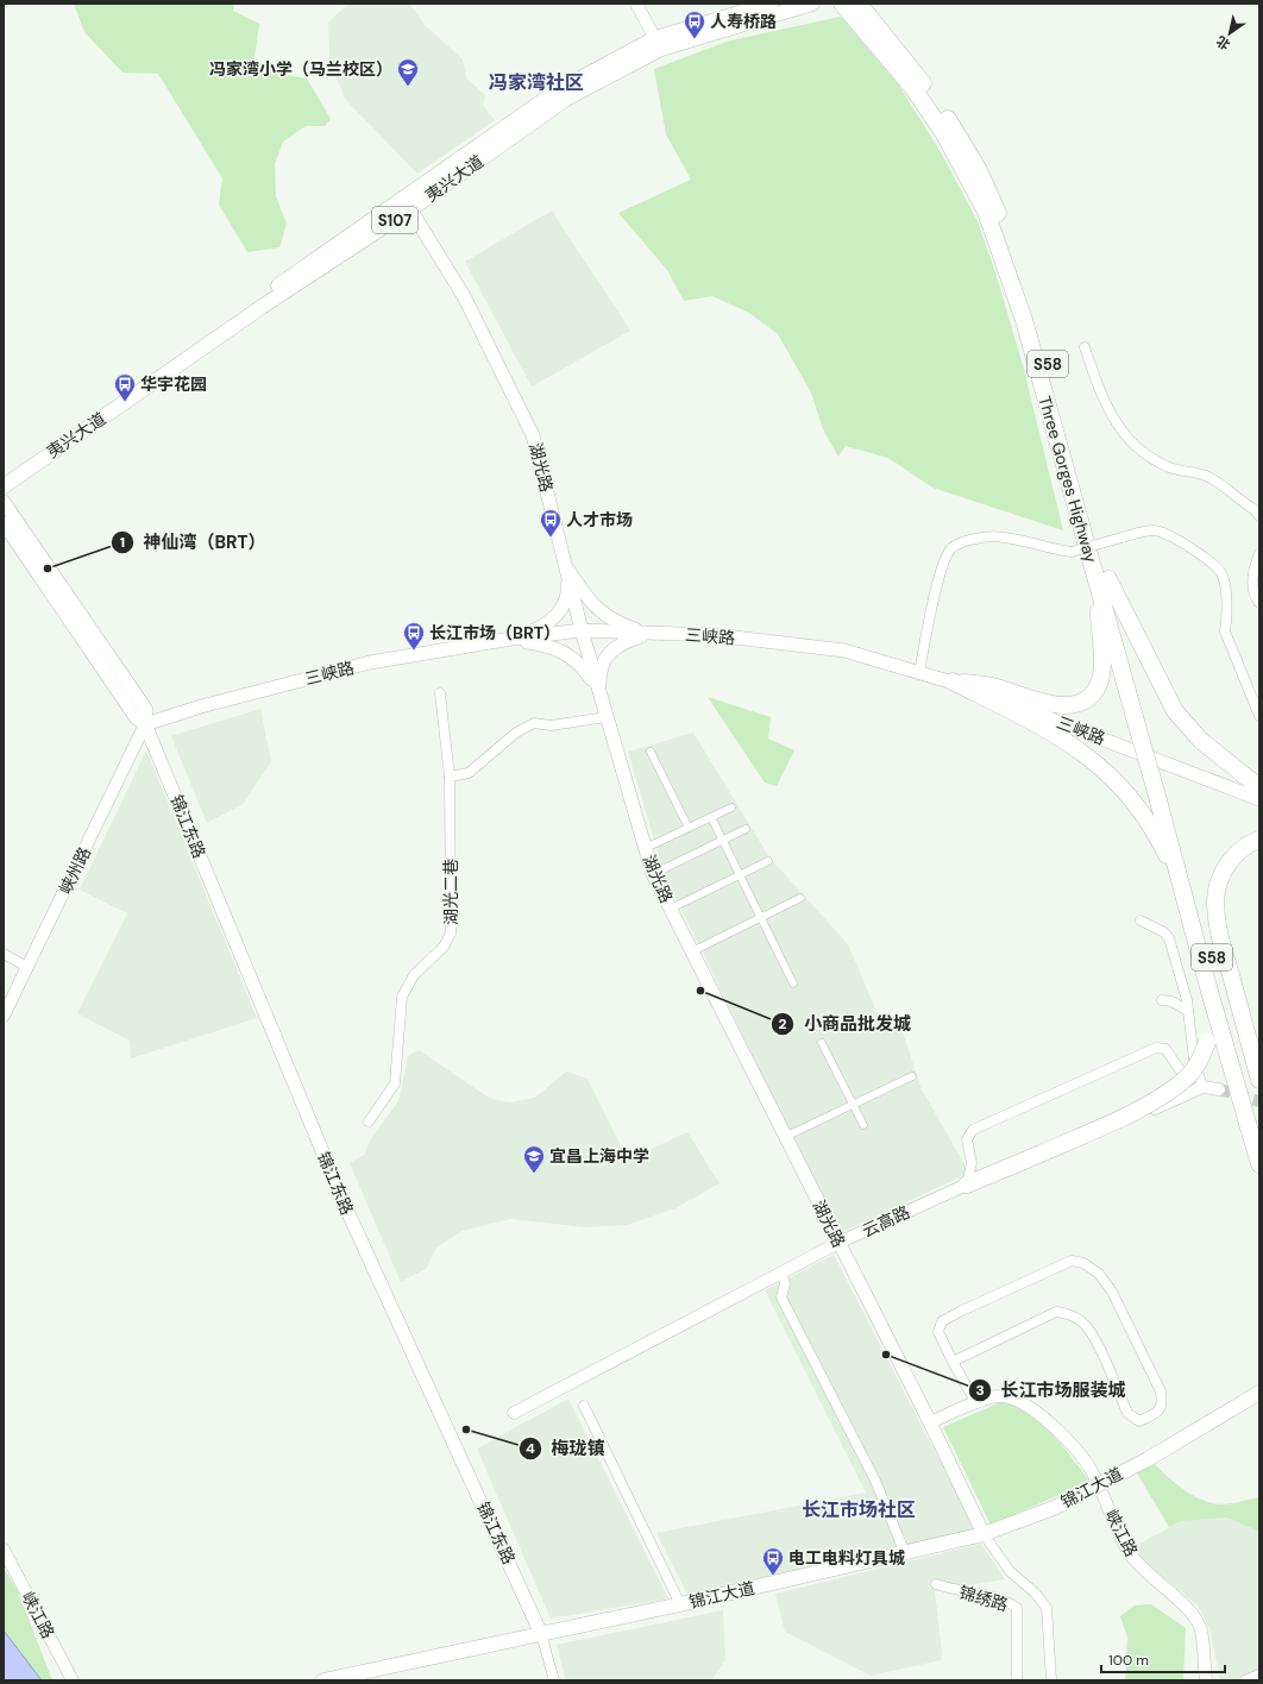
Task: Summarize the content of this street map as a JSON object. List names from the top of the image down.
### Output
{
  "streets": {
    "highway": ["S58", "Three Gorges Highway"],
    "main road": [
      "夷兴大道",
      "S107",
      "湖光路",
      "三峡路",
      "锦江东路",
      "锦江大道"
    ],
    "street": [
      "峡州路",
      "湖光二巷",
      "云高路",
      "峡江路",
      "锦绣路"
    ]
  },
  "crossings": [
    ["夷兴大道", "湖光路"],
    ["S58", "Three Gorges Highway"],
    ["湖光路", "三峡路"],
    ["湖光路", "云高路"],
    ["湖光路", "锦江大道"],
    ["湖光路", "峡江路"],
    ["三峡路", "锦江东路"],
    ["三峡路", "峡州路"],
    ["锦江东路", "峡州路"],
    ["锦江东路", "锦江大道"]
  ],
  "districts": ["冯家湾社区", "长江市场社区"],
  "places": {
    "bus stop": [
      "人寿桥路",
      "华宇花园",
      "人才市场",
      "长江市场（BRT）",
      "电工电料灯具城"
    ],
    "school or university": ["冯家湾小学（马兰校区）", "宜昌上海中学"],
    "other": [
      "神仙湾（BRT）",
      "小商品批发城",
      "长江市场服装城",
      "梅珑镇"
    ]
  },
  "scale_bar": "100 m",
  "north": "bottom left"
}
